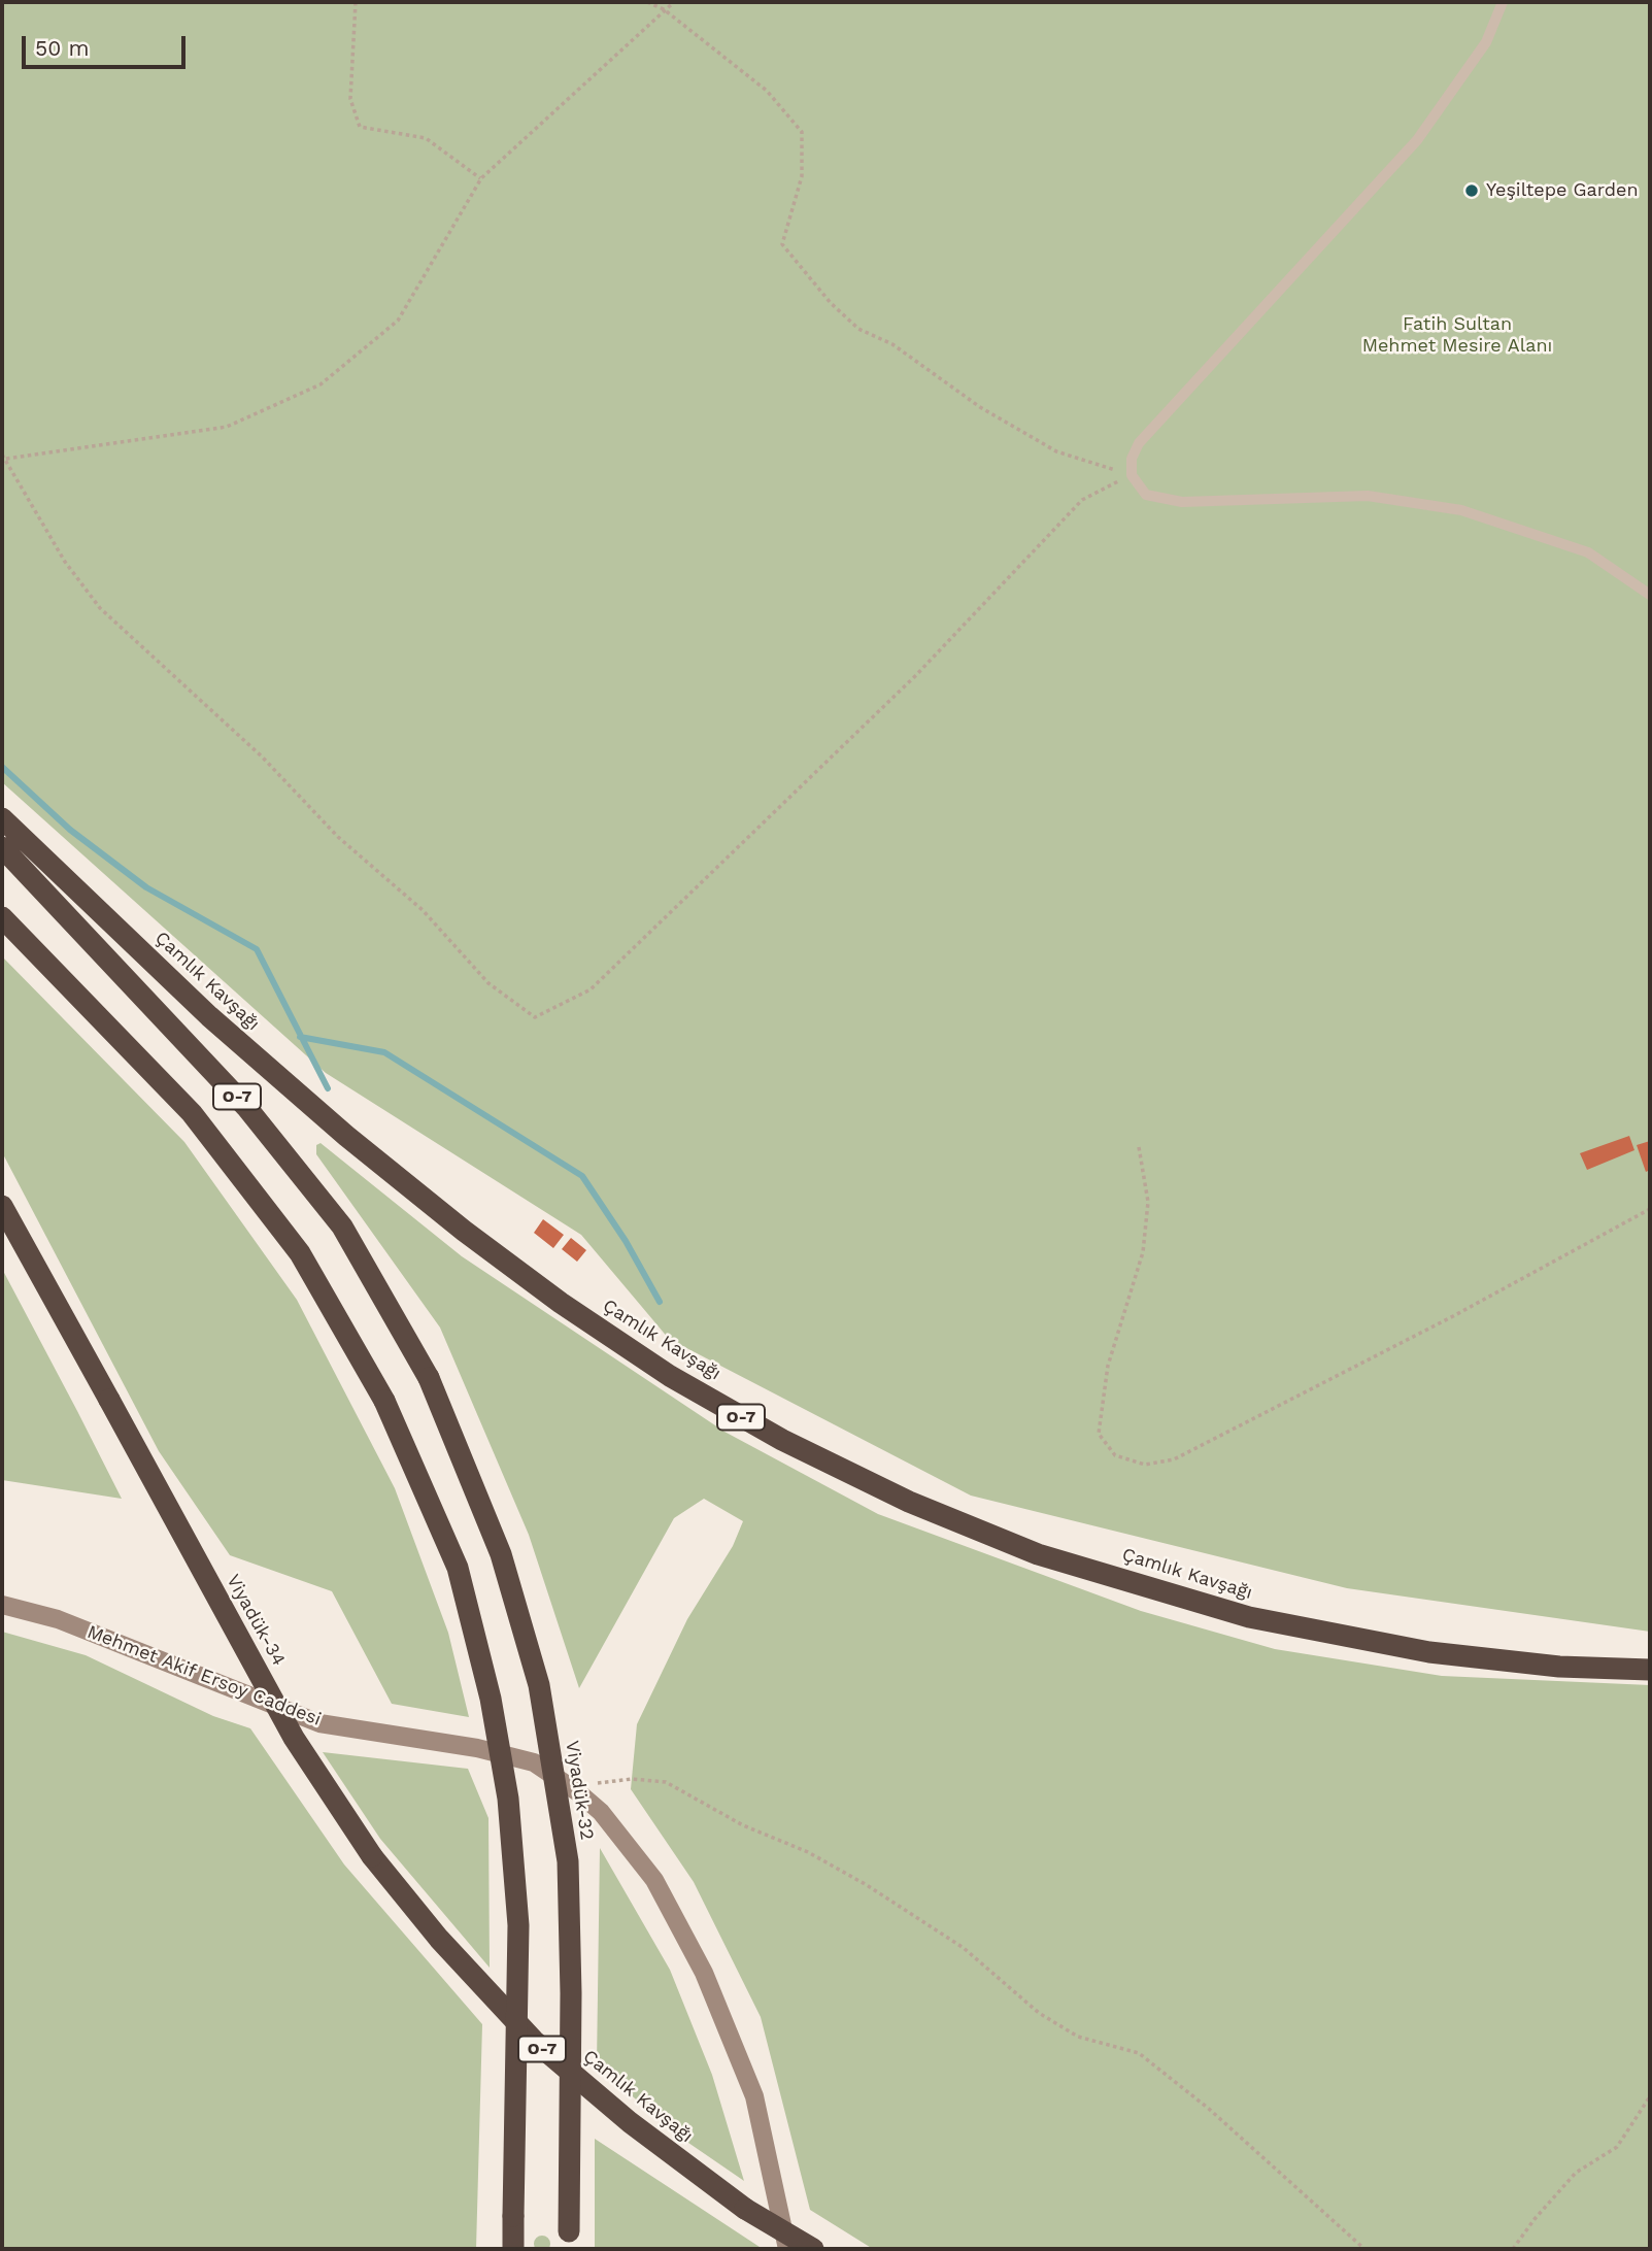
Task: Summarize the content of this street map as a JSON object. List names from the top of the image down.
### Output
{
  "streets": {
    "highway": [
      "Çamlık Kavşağı",
      "O-7",
      "Viyadük-34",
      "Viyadük-32"
    ],
    "main road": ["Mehmet Akif Ersoy Caddesi"]
  },
  "crossings": [
    ["Çamlık Kavşağı", "Viyadük-34"]
  ],
  "parks": ["Fatih Sultan Mehmet Mesire Alanı"],
  "places": ["Yeşiltepe Garden"],
  "scale_bar": "50 m"
}
